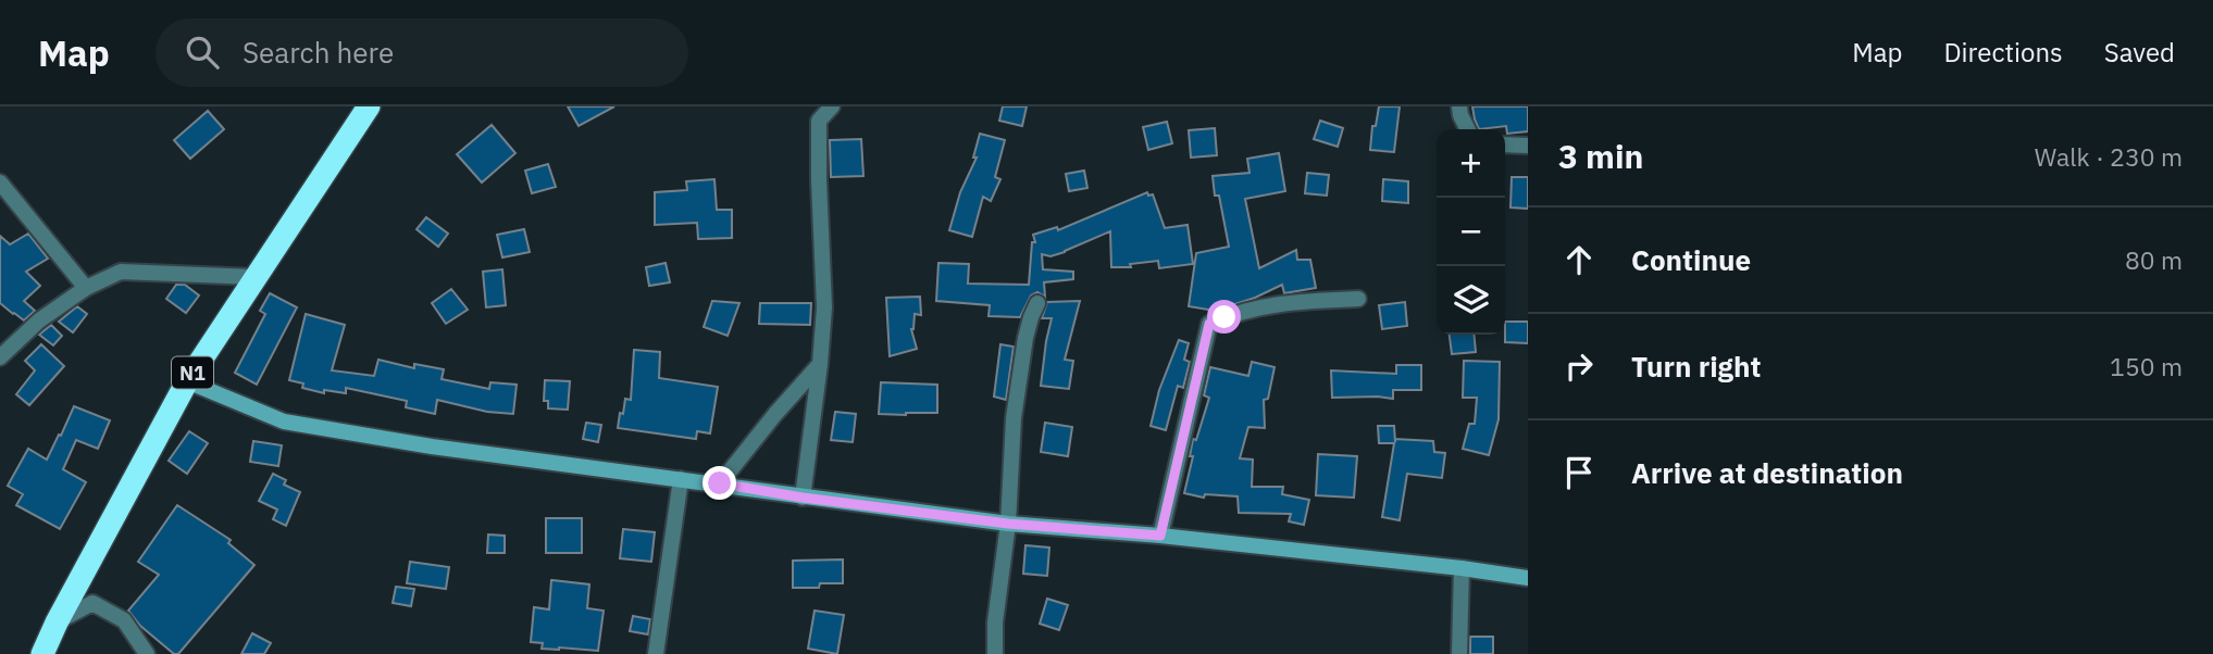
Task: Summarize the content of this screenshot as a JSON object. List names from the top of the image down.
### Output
{
  "streets": {
    "highway": ["N1"]
  },
  "page": {
    "header": "Map",
    "search": "Search here",
    "nav": ["Map", "Directions", "Saved"],
    "heading": ["3 min", "Walk · 230 m"],
    "map_buttons": ["+", "−"],
    "list": [
      ["Continue", "80 m"],
      ["Turn right", "150 m"],
      "Arrive at destination"
    ]
  }
}
